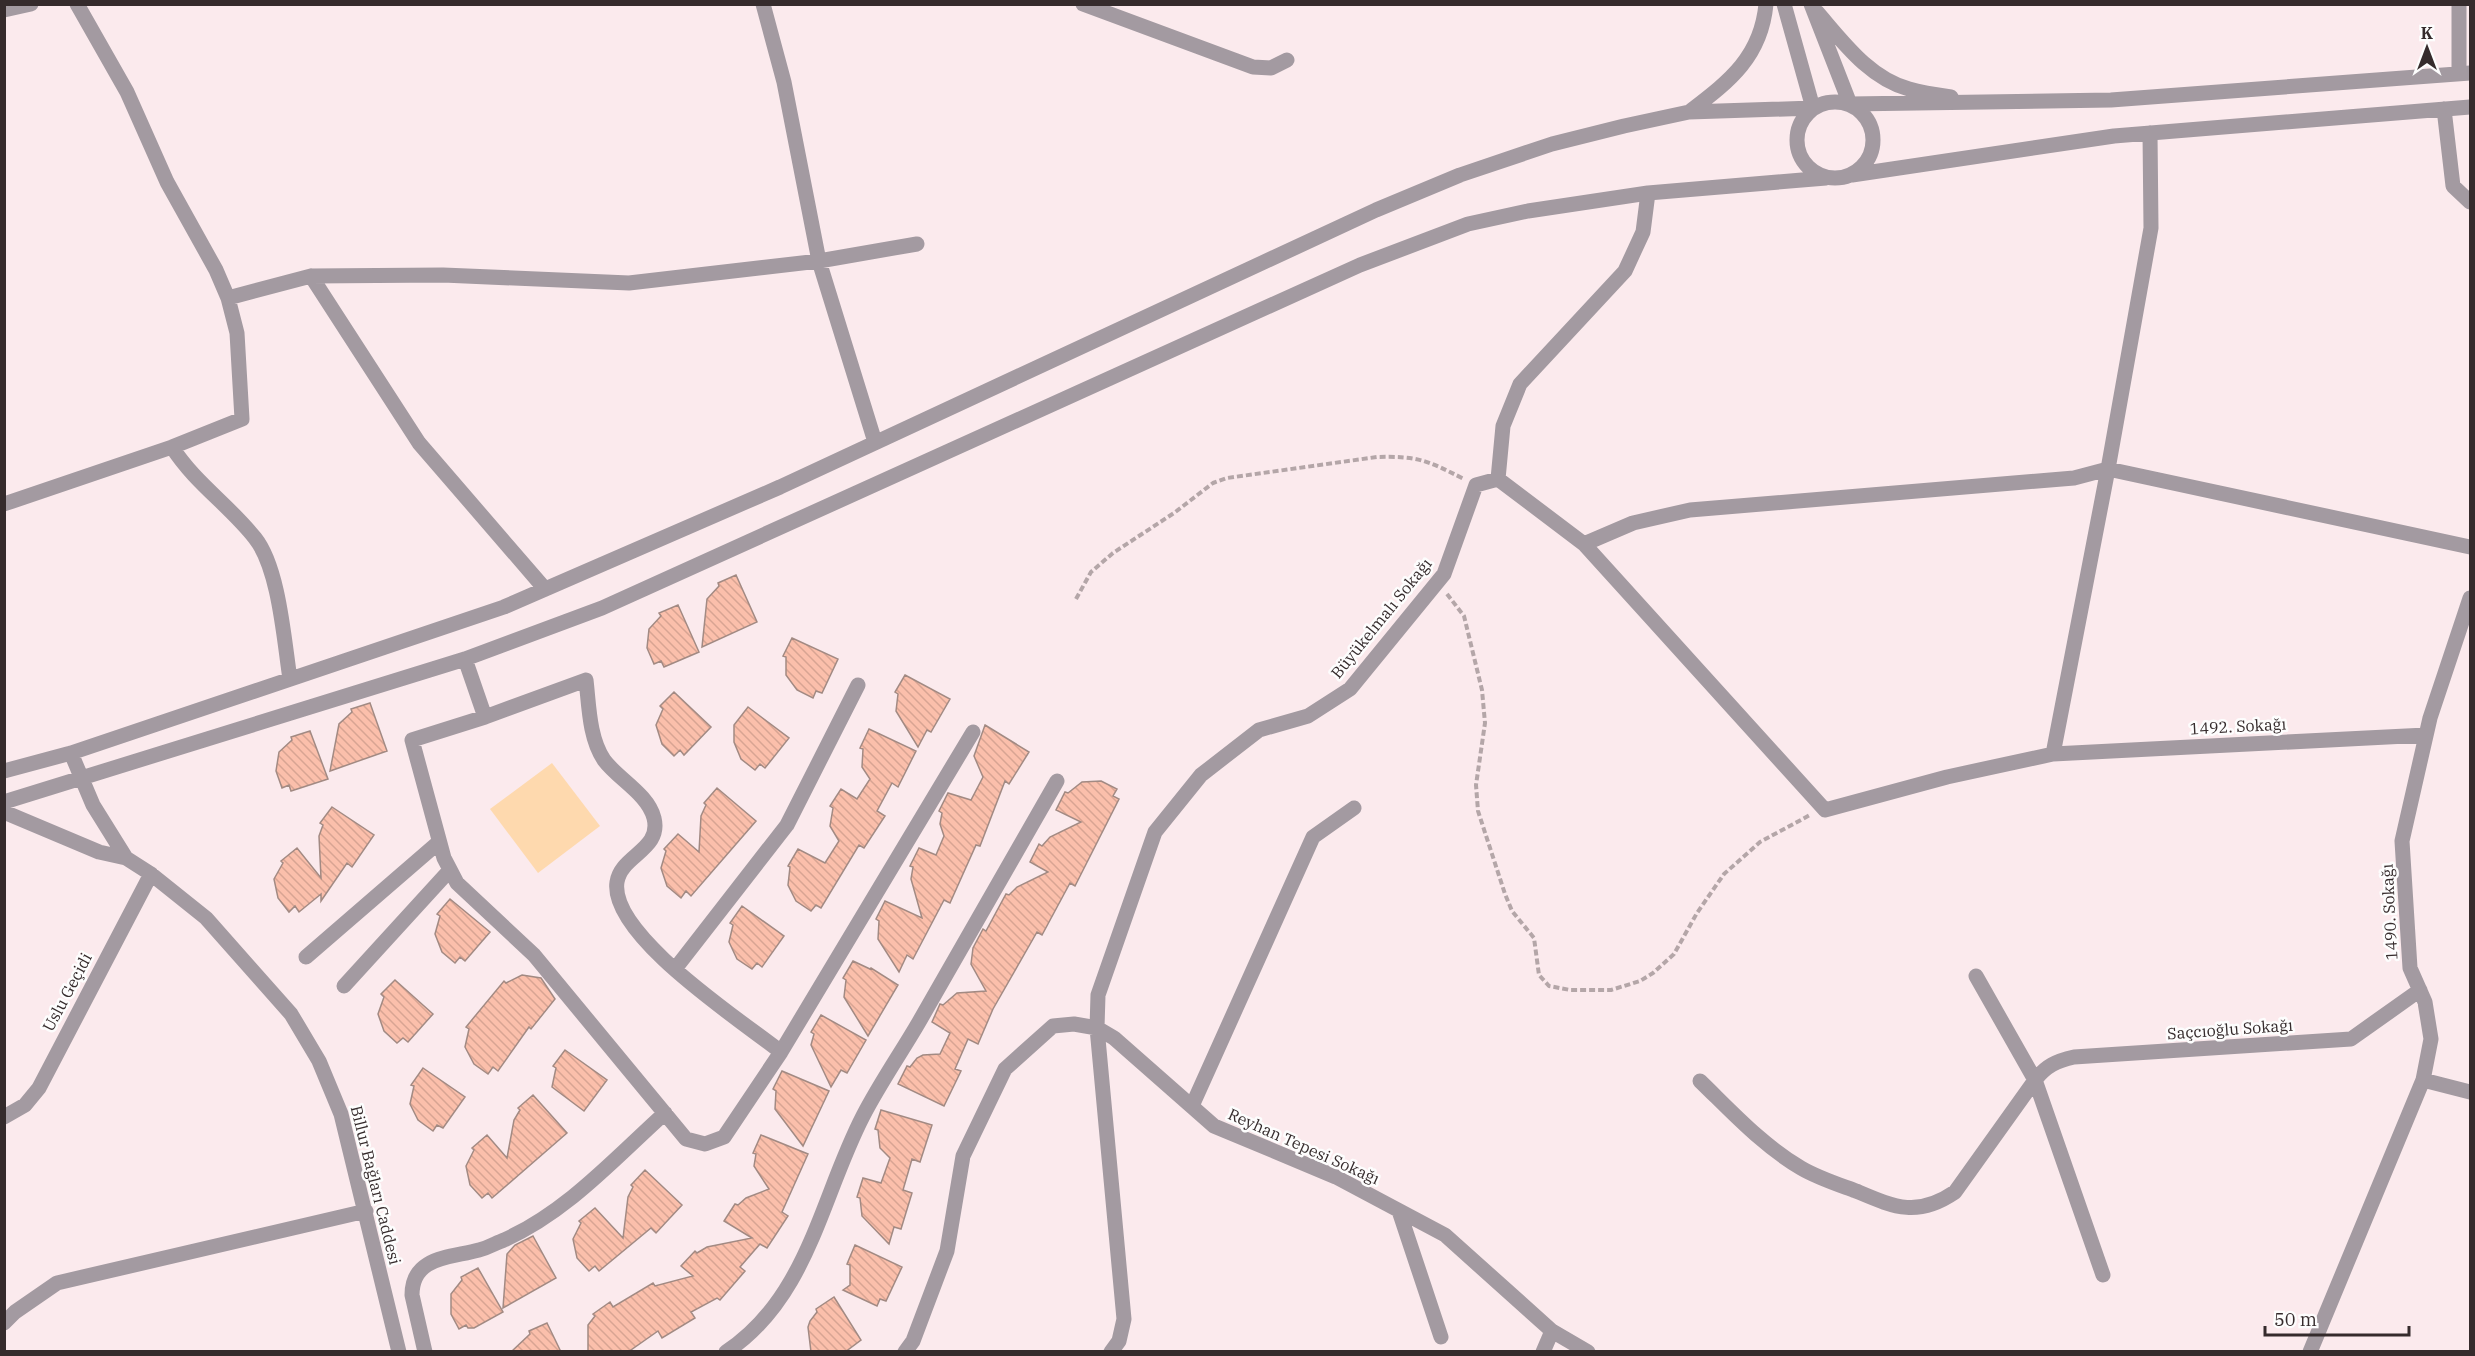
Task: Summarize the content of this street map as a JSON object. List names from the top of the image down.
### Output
{
  "streets": {
    "street": [
      "Büyükelmalı Sokağı",
      "1492. Sokağı",
      "1490. Sokağı",
      "Uslu Geçidi",
      "Saçcıoğlu Sokağı",
      "Reyhan Tepesi Sokağı",
      "Billur Bağları Caddesi"
    ]
  },
  "crossings": [
    ["Büyükelmalı Sokağı", "Reyhan Tepesi Sokağı"],
    ["1492. Sokağı", "1490. Sokağı"],
    ["1490. Sokağı", "Saçcıoğlu Sokağı"],
    ["Uslu Geçidi", "Billur Bağları Caddesi"]
  ],
  "scale_bar": "50 m",
  "north": "top"
}
